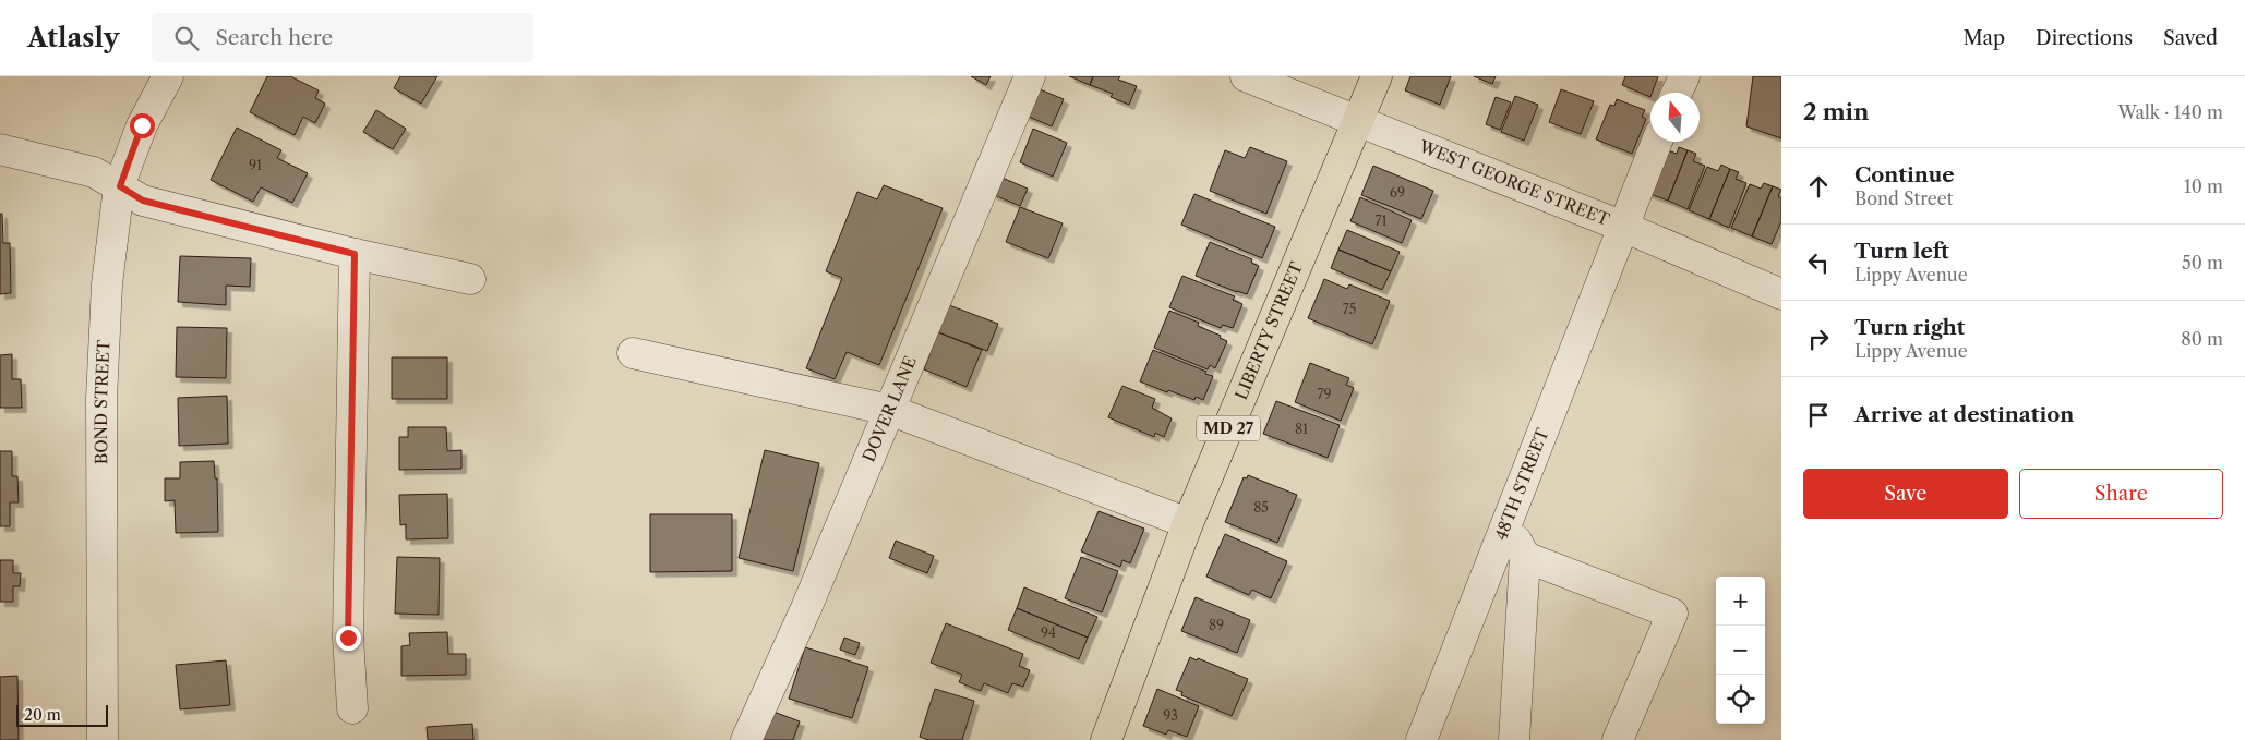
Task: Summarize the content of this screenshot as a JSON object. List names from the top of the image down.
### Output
{
  "streets": {
    "highway": ["LIBERTY STREET", "MD 27"],
    "street": [
      "WEST GEORGE STREET",
      "BOND STREET",
      "DOVER LANE",
      "48TH STREET"
    ]
  },
  "crossings": [
    ["WEST GEORGE STREET", "LIBERTY STREET"],
    ["WEST GEORGE STREET", "48TH STREET"]
  ],
  "house_numbers": [
    "91",
    "69",
    "71",
    "75",
    "79",
    "81",
    "85",
    "89",
    "94",
    "93"
  ],
  "scale_bar": "20 m",
  "north": "top",
  "page": {
    "header": "Atlasly",
    "search": "Search here",
    "nav": ["Map", "Directions", "Saved"],
    "heading": ["2 min", "Walk · 140 m"],
    "list": [
      ["Continue", "Bond Street", "10 m"],
      ["Turn left", "Lippy Avenue", "50 m"],
      ["Turn right", "Lippy Avenue", "80 m"],
      "Arrive at destination"
    ],
    "buttons": ["Save", "Share"],
    "map_buttons": ["+", "−"],
    "scale": "20 m"
  }
}
